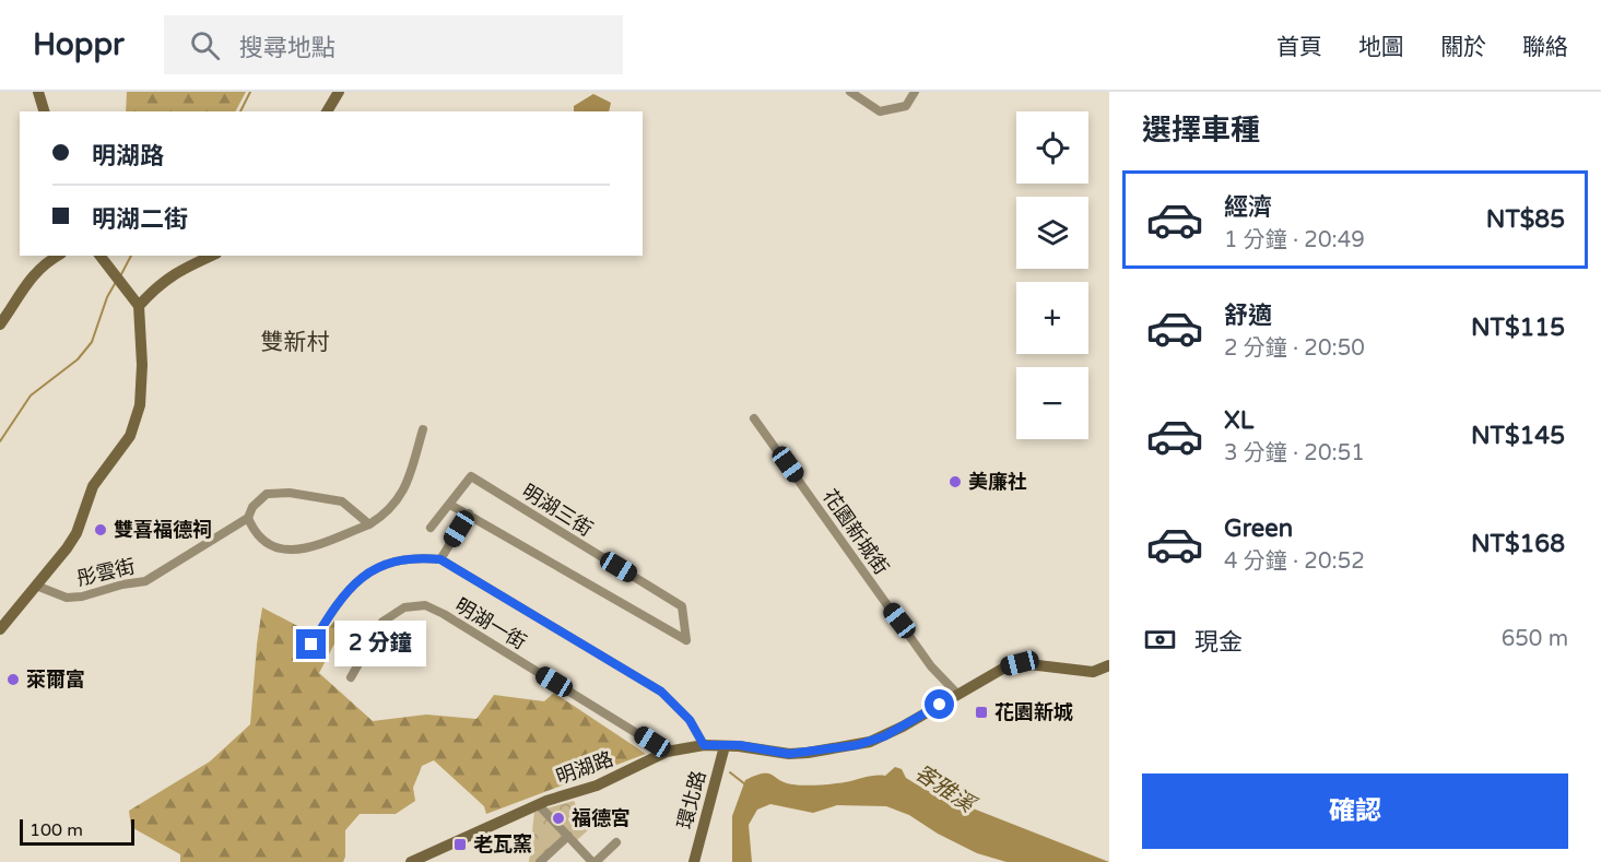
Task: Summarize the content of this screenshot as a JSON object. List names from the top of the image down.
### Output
{
  "streets": {
    "street": [
      "明湖三街",
      "花園新城街",
      "彤雲街",
      "明湖一街",
      "明湖路",
      "環北路"
    ]
  },
  "crossings": [
    ["花園新城街", "明湖路"],
    ["明湖一街", "明湖路"],
    ["明湖路", "環北路"]
  ],
  "districts": ["雙新村"],
  "water": ["客雅溪"],
  "places": {
    "other": [
      "美廉社",
      "雙喜福德祠",
      "萊爾富",
      "福德宮"
    ],
    "transit": ["花園新城", "老瓦窯"]
  },
  "scale_bar": "100 m",
  "page": {
    "header": "Hoppr",
    "search": "搜尋地點",
    "nav": [
      "首頁",
      "地圖",
      "關於",
      "聯絡"
    ],
    "heading": "選擇車種",
    "map_buttons": ["+", "−"],
    "banner": ["明湖路", "明湖二街"],
    "list": [
      {
        "name": "經濟",
        "note": "1 分鐘 · 20:49",
        "value": "NT$85"
      },
      {
        "name": "舒適",
        "note": "2 分鐘 · 20:50",
        "value": "NT$115"
      },
      {
        "name": "XL",
        "note": "3 分鐘 · 20:51",
        "value": "NT$145"
      },
      {
        "name": "Green",
        "note": "4 分鐘 · 20:52",
        "value": "NT$168"
      }
    ],
    "pay": ["現金", "650 m"],
    "bubble": "2 分鐘",
    "buttons": "確認",
    "scale": "100 m"
  }
}
